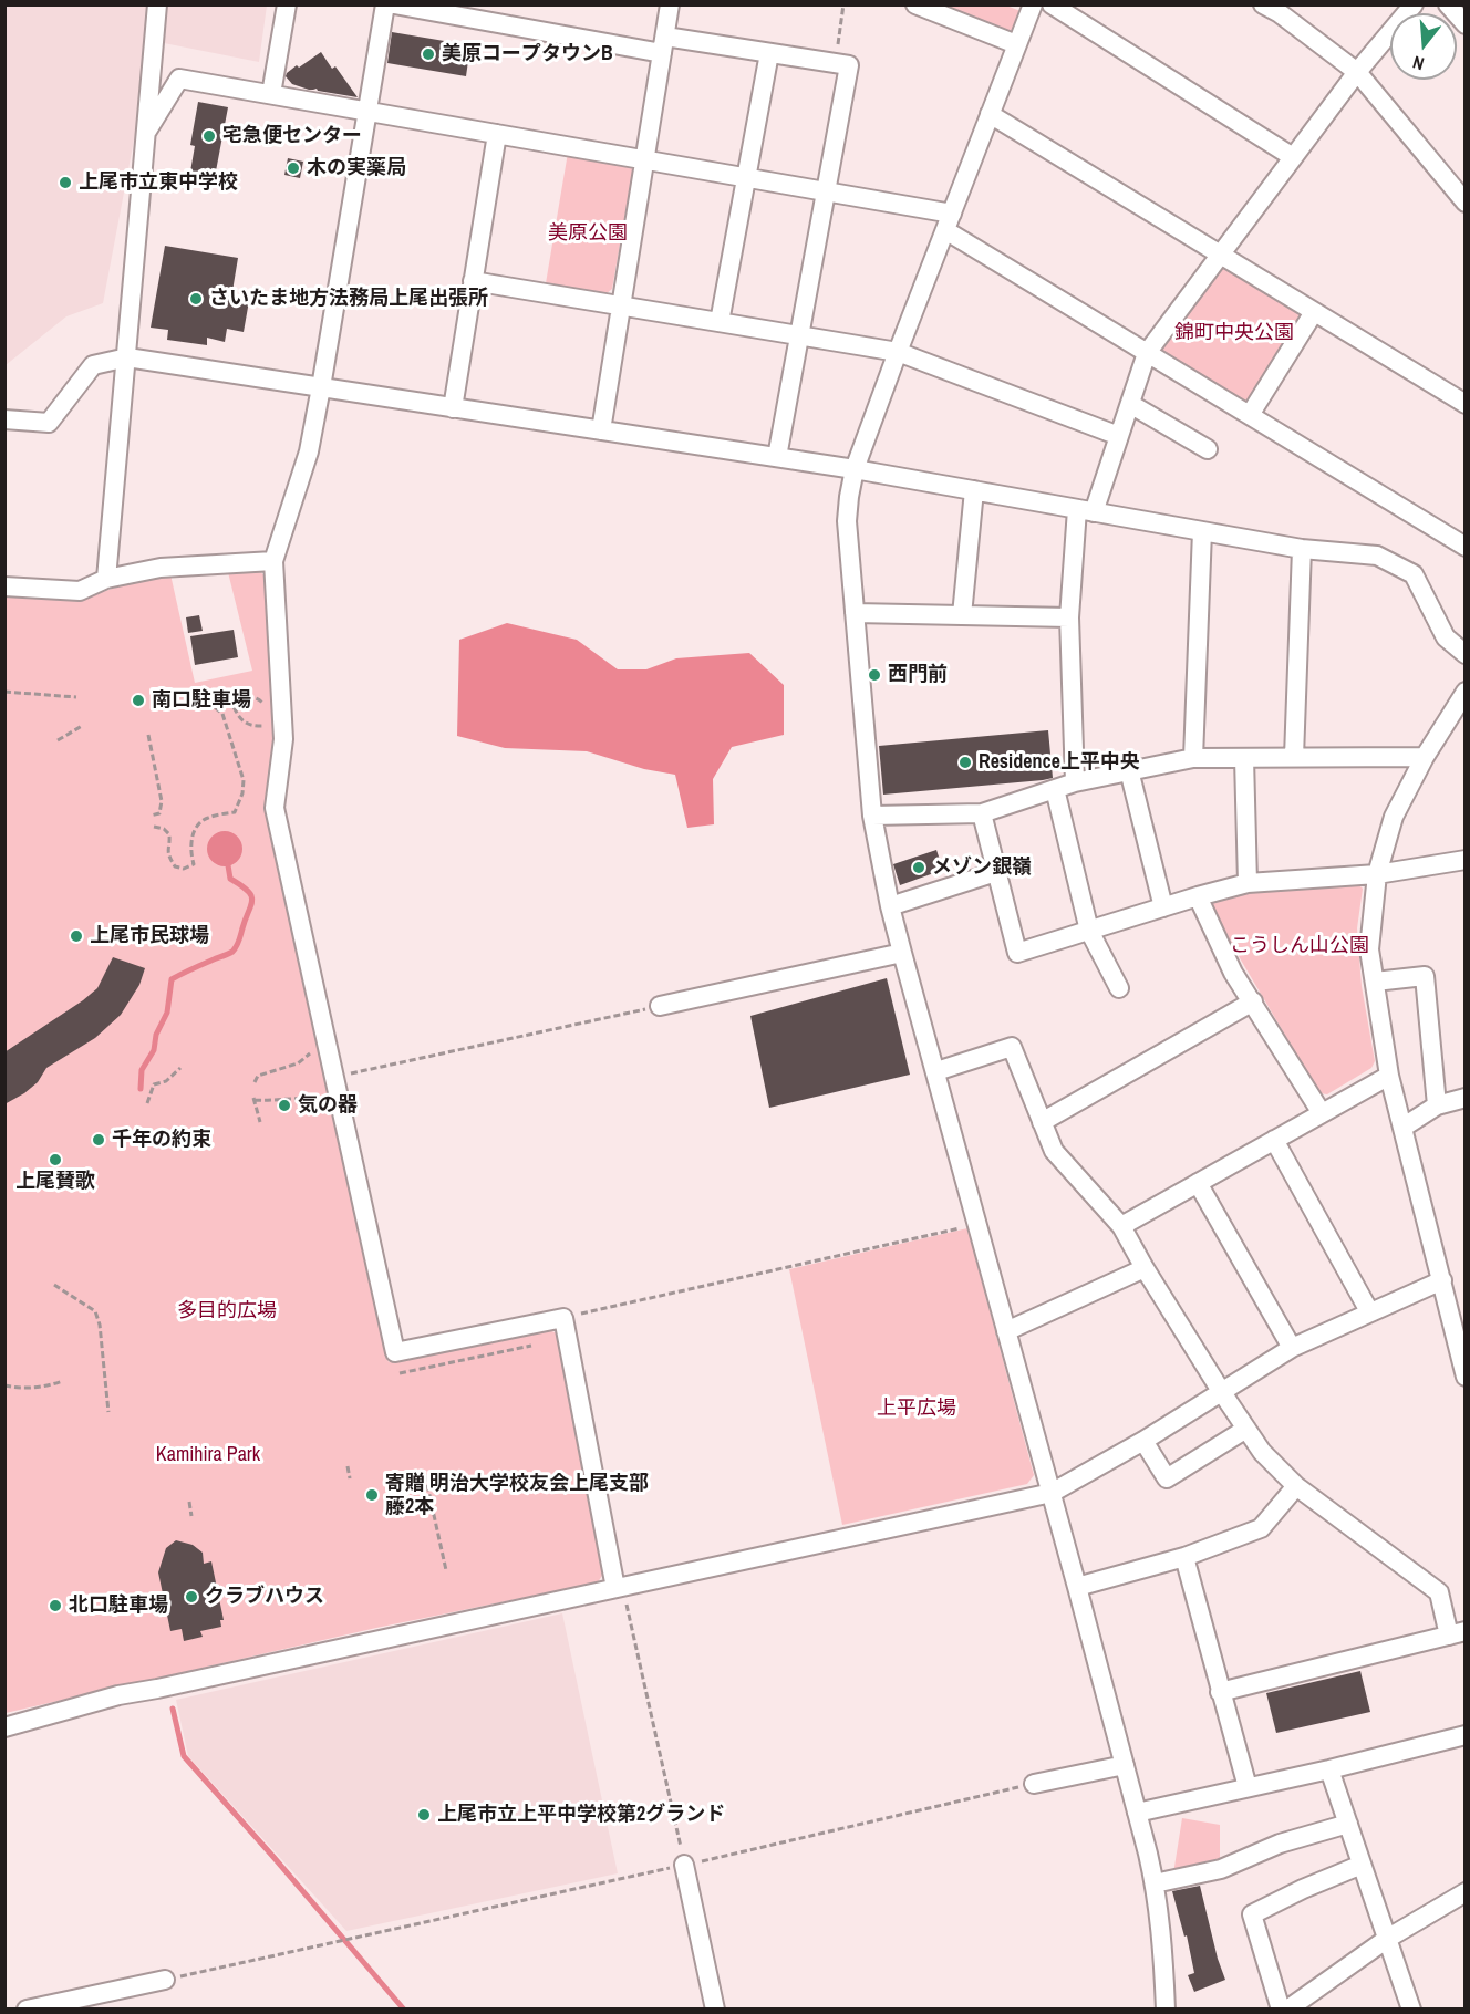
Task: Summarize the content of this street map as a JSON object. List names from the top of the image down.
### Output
{
  "parks": [
    "美原公園",
    "錦町中央公園",
    "こうしん山公園",
    "多目的広場",
    "上平広場",
    "Kamihira Park"
  ],
  "places": [
    "美原コープタウンB",
    "宅急便センター",
    "木の実薬局",
    "上尾市立東中学校",
    "さいたま地方法務局上尾出張所",
    "西門前",
    "南口駐車場",
    "Residence上平中央",
    "メゾン銀嶺",
    "上尾市民球場",
    "気の器",
    "千年の約束",
    "上尾賛歌",
    "寄贈 明治大学校友会上尾支部 藤2本",
    "クラブハウス",
    "北口駐車場",
    "上尾市立上平中学校第2グランド"
  ],
  "north": "bottom"
}
